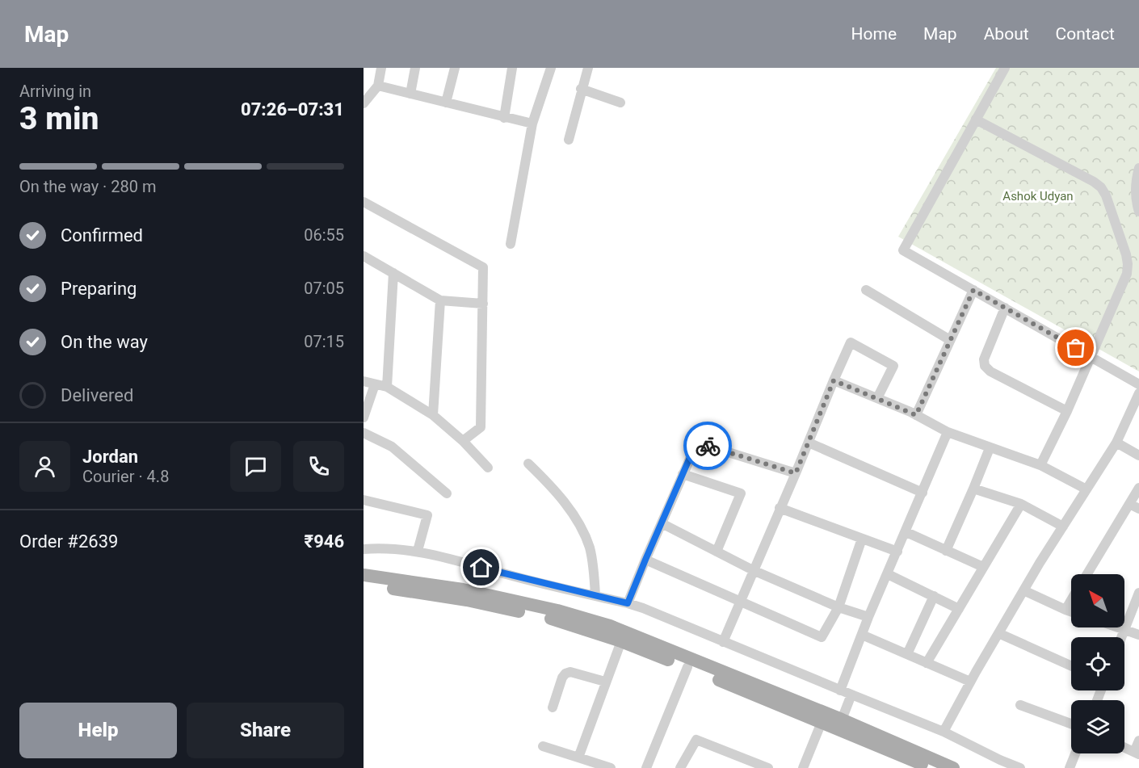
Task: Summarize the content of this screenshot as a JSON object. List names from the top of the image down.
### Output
{
  "parks": ["Ashok Udyan"],
  "north": "top left",
  "page": {
    "header": "Map",
    "nav": [
      "Home",
      "Map",
      "About",
      "Contact"
    ],
    "heading": ["3 min", "Arriving in", "07:26–07:31"],
    "panel": [
      "Jordan",
      "Courier · 4.8",
      "Order #2639",
      "₹946"
    ],
    "bar": "On the way · 280 m",
    "list": [
      ["Confirmed", "06:55"],
      ["Preparing", "07:05"],
      ["On the way", "07:15"],
      "Delivered"
    ],
    "buttons": ["Help", "Share"]
  }
}
